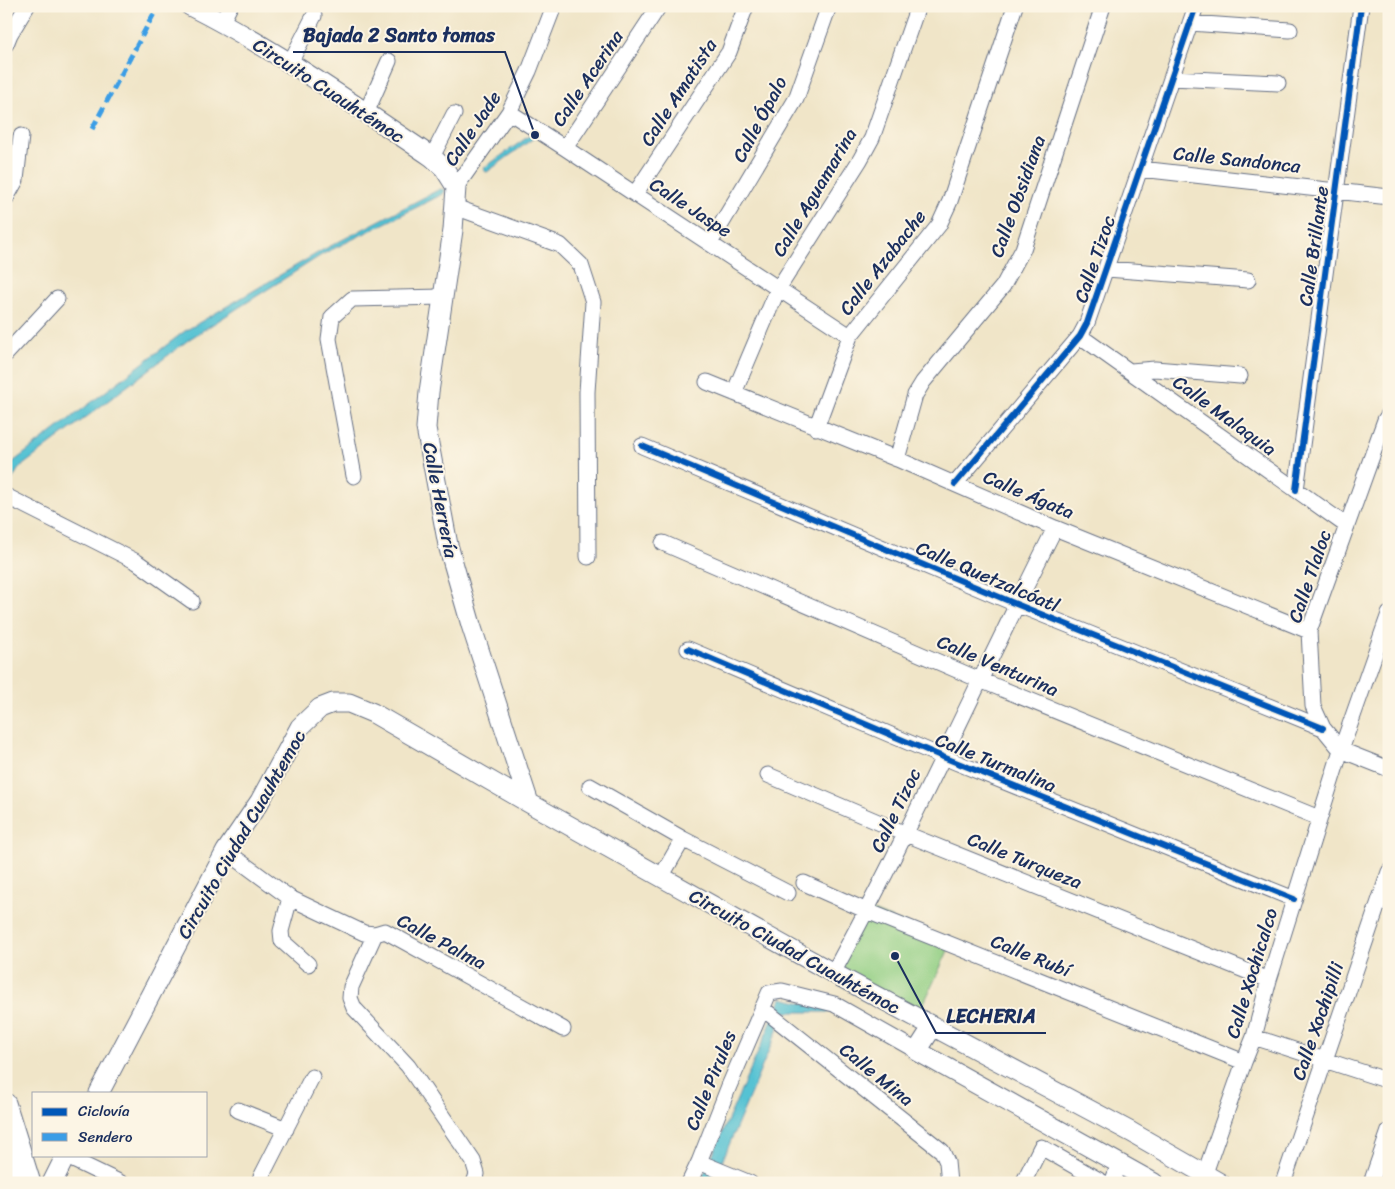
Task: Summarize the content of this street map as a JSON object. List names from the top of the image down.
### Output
{
  "streets": {
    "main road": [
      "Circuito Cuauhtémoc",
      "Calle Herrería",
      "Circuito Ciudad Cuauhtemoc",
      "Circuito Ciudad Cuauhtémoc"
    ],
    "street": [
      "Calle Acerina",
      "Calle Amatista",
      "Calle Ópalo",
      "Calle Jade",
      "Calle Sandonca",
      "Calle Aguamarina",
      "Calle Obsidiana",
      "Calle Jaspe",
      "Calle Brillante",
      "Calle Tizoc",
      "Calle Azabache",
      "Calle Malaquia",
      "Calle Ágata",
      "Calle Quetzalcóatl",
      "Calle Tlaloc",
      "Calle Venturina",
      "Calle Turmalina",
      "Calle Turqueza",
      "Calle Palma",
      "Calle Rubí",
      "Calle Xochicalco",
      "Calle Xochipilli",
      "Calle Mina",
      "Calle Pirules"
    ]
  },
  "crossings": [
    ["Calle Acerina", "Calle Jaspe"],
    ["Circuito Cuauhtémoc", "Calle Jade"],
    ["Circuito Cuauhtémoc", "Calle Herrería"],
    ["Calle Amatista", "Calle Jaspe"],
    ["Calle Ópalo", "Calle Jaspe"],
    ["Calle Jade", "Calle Jaspe"],
    ["Calle Jade", "Calle Herrería"],
    ["Calle Sandonca", "Calle Brillante"],
    ["Calle Sandonca", "Calle Tizoc"],
    ["Calle Aguamarina", "Calle Jaspe"],
    ["Calle Aguamarina", "Calle Ágata"],
    ["Calle Obsidiana", "Calle Ágata"],
    ["Calle Jaspe", "Calle Azabache"],
    ["Calle Brillante", "Calle Malaquia"],
    ["Calle Tizoc", "Calle Malaquia"],
    ["Calle Tizoc", "Calle Ágata"],
    ["Calle Tizoc", "Calle Quetzalcóatl"],
    ["Calle Tizoc", "Calle Venturina"],
    ["Calle Tizoc", "Calle Turmalina"],
    ["Calle Tizoc", "Calle Turqueza"],
    ["Calle Tizoc", "Circuito Ciudad Cuauhtémoc"],
    ["Calle Tizoc", "Calle Rubí"],
    ["Calle Azabache", "Calle Ágata"],
    ["Calle Malaquia", "Calle Tlaloc"],
    ["Calle Ágata", "Calle Tlaloc"],
    ["Calle Herrería", "Circuito Ciudad Cuauhtemoc"],
    ["Calle Herrería", "Circuito Ciudad Cuauhtémoc"],
    ["Calle Quetzalcóatl", "Calle Tlaloc"],
    ["Calle Tlaloc", "Calle Xochicalco"],
    ["Calle Venturina", "Calle Xochicalco"],
    ["Calle Turmalina", "Calle Xochicalco"],
    ["Circuito Ciudad Cuauhtemoc", "Calle Palma"],
    ["Circuito Ciudad Cuauhtemoc", "Circuito Ciudad Cuauhtémoc"],
    ["Calle Turqueza", "Calle Xochicalco"],
    ["Circuito Ciudad Cuauhtémoc", "Calle Xochicalco"],
    ["Calle Rubí", "Calle Xochicalco"],
    ["Calle Mina", "Calle Pirules"]
  ],
  "places": ["Bajada 2 Santo tomas", "LECHERIA"],
  "legend": ["Ciclovía", "Sendero"]
}
